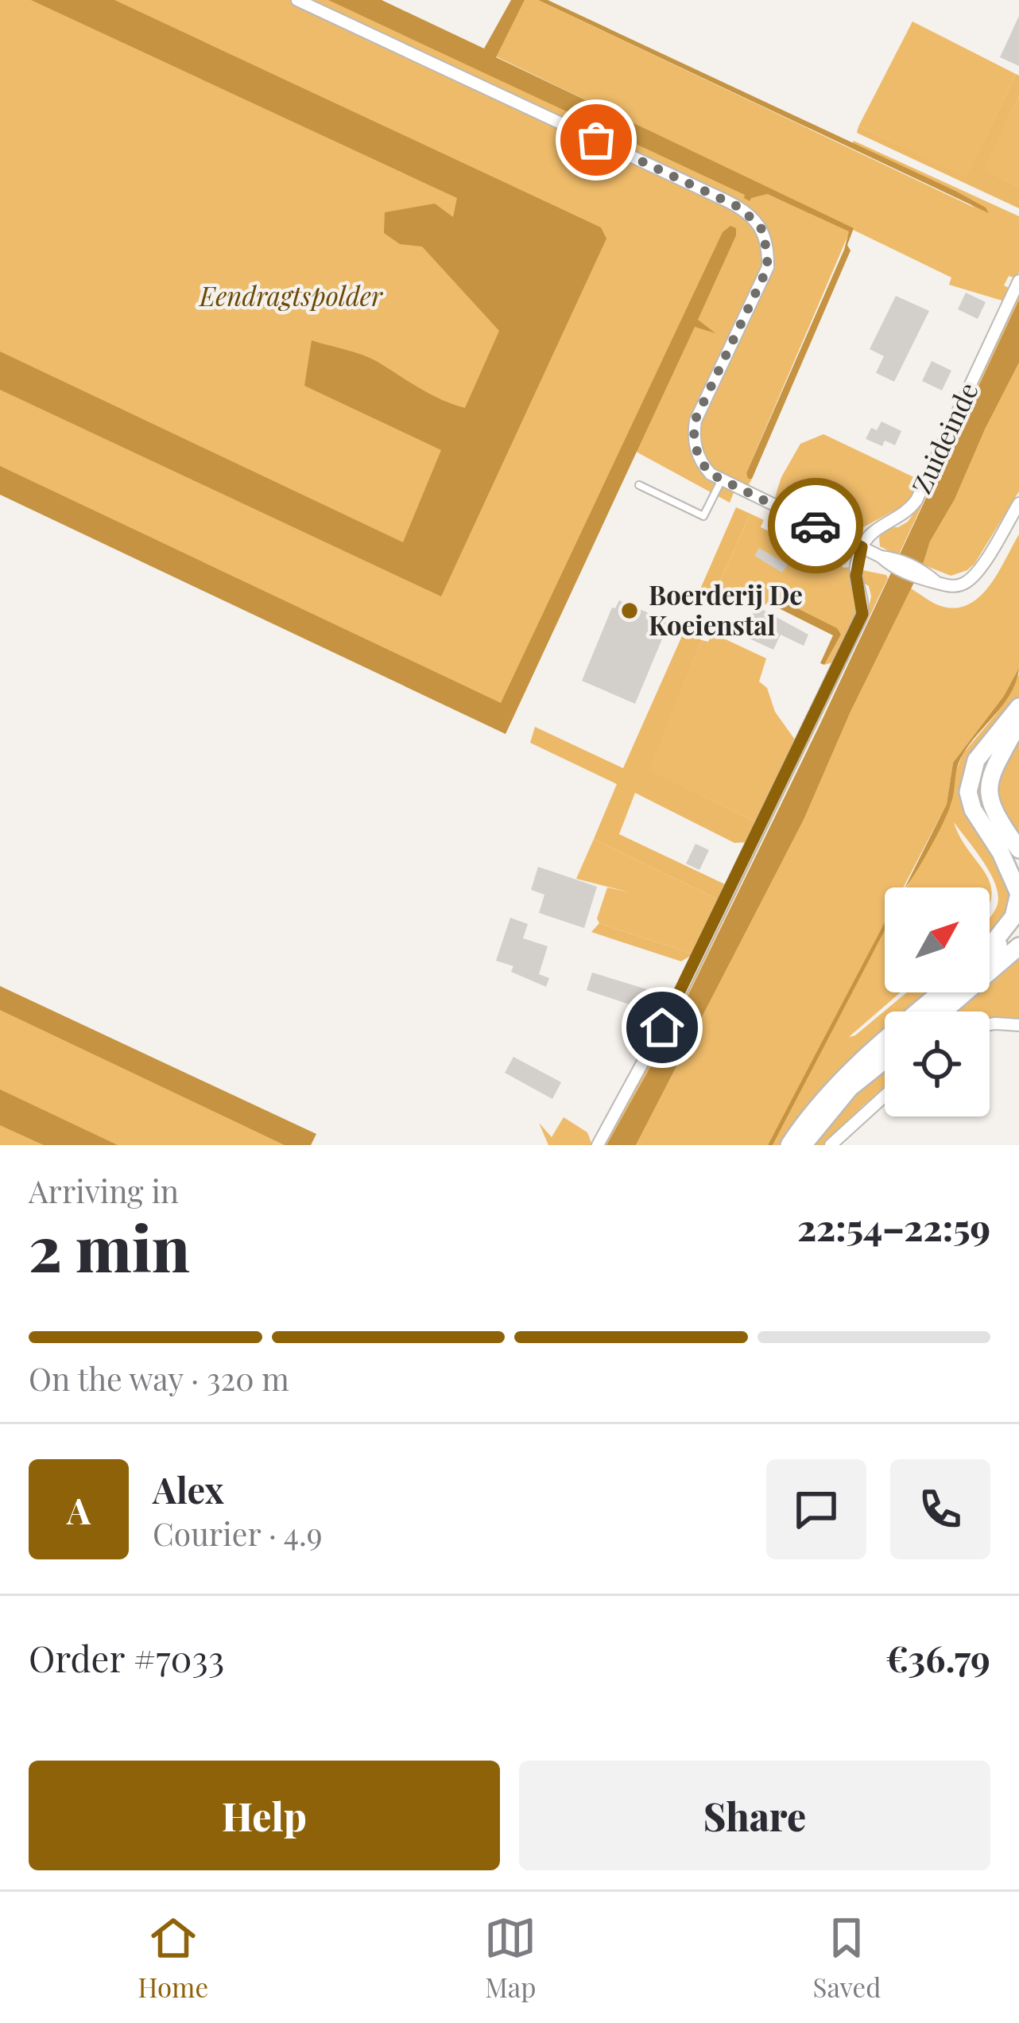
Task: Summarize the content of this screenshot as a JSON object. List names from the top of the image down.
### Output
{
  "streets": {
    "street": ["Zuideinde"]
  },
  "parks": ["Eendragtspolder"],
  "places": ["Boerderij De Koeienstal"],
  "north": "top right",
  "page": {
    "heading": ["2 min", "Arriving in", "22:54–22:59"],
    "panel": [
      "Alex",
      "Courier · 4.9",
      "Order #7033",
      "€36.79"
    ],
    "bar": "On the way · 320 m",
    "round": "A",
    "buttons": ["Help", "Share"],
    "tabs": ["Home", "Map", "Saved"]
  }
}
